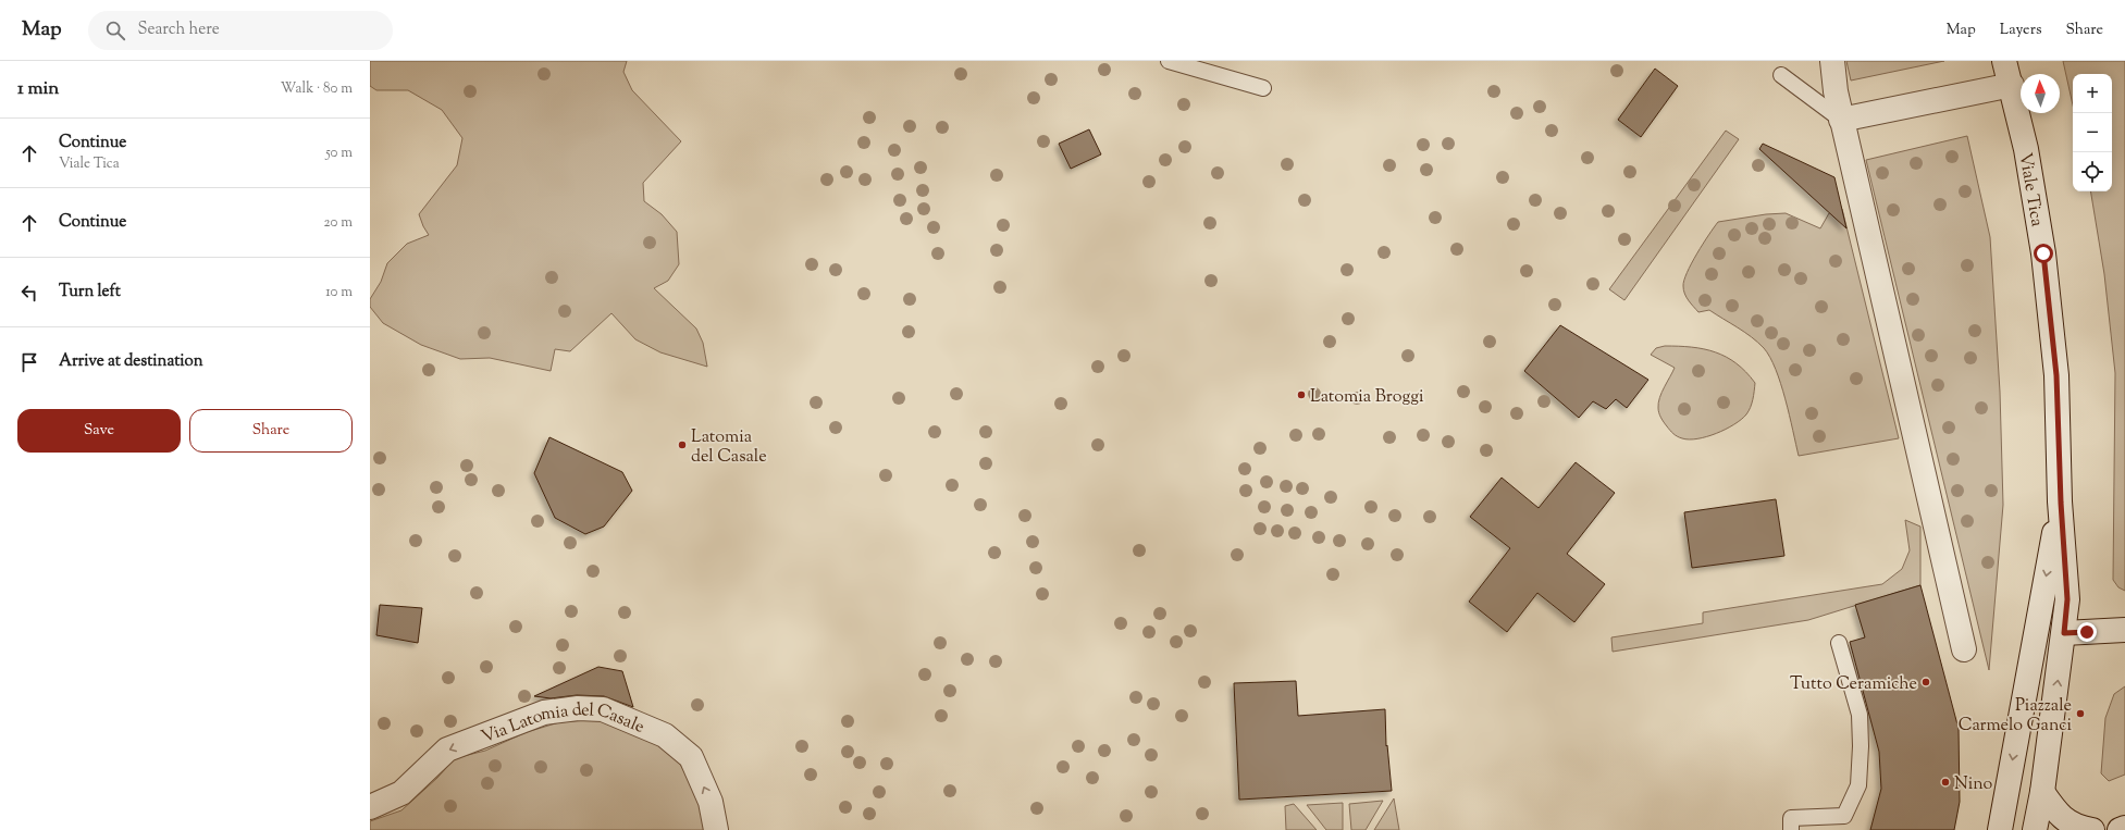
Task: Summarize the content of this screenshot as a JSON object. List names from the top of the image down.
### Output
{
  "streets": {
    "street": ["Viale Tica", "Via Latomia del Casale"]
  },
  "places": [
    "Latomia Broggi",
    "Latomia del Casale",
    "Tutto Ceramiche",
    "Piazzale Carmelo Ganci",
    "Nino"
  ],
  "north": "top",
  "page": {
    "header": "Map",
    "search": "Search here",
    "nav": ["Map", "Layers", "Share"],
    "heading": ["1 min", "Walk · 80 m"],
    "map_buttons": ["+", "−"],
    "list": [
      ["Continue", "Viale Tica", "50 m"],
      ["Continue", "20 m"],
      ["Turn left", "10 m"],
      "Arrive at destination"
    ],
    "buttons": ["Save", "Share"]
  }
}
